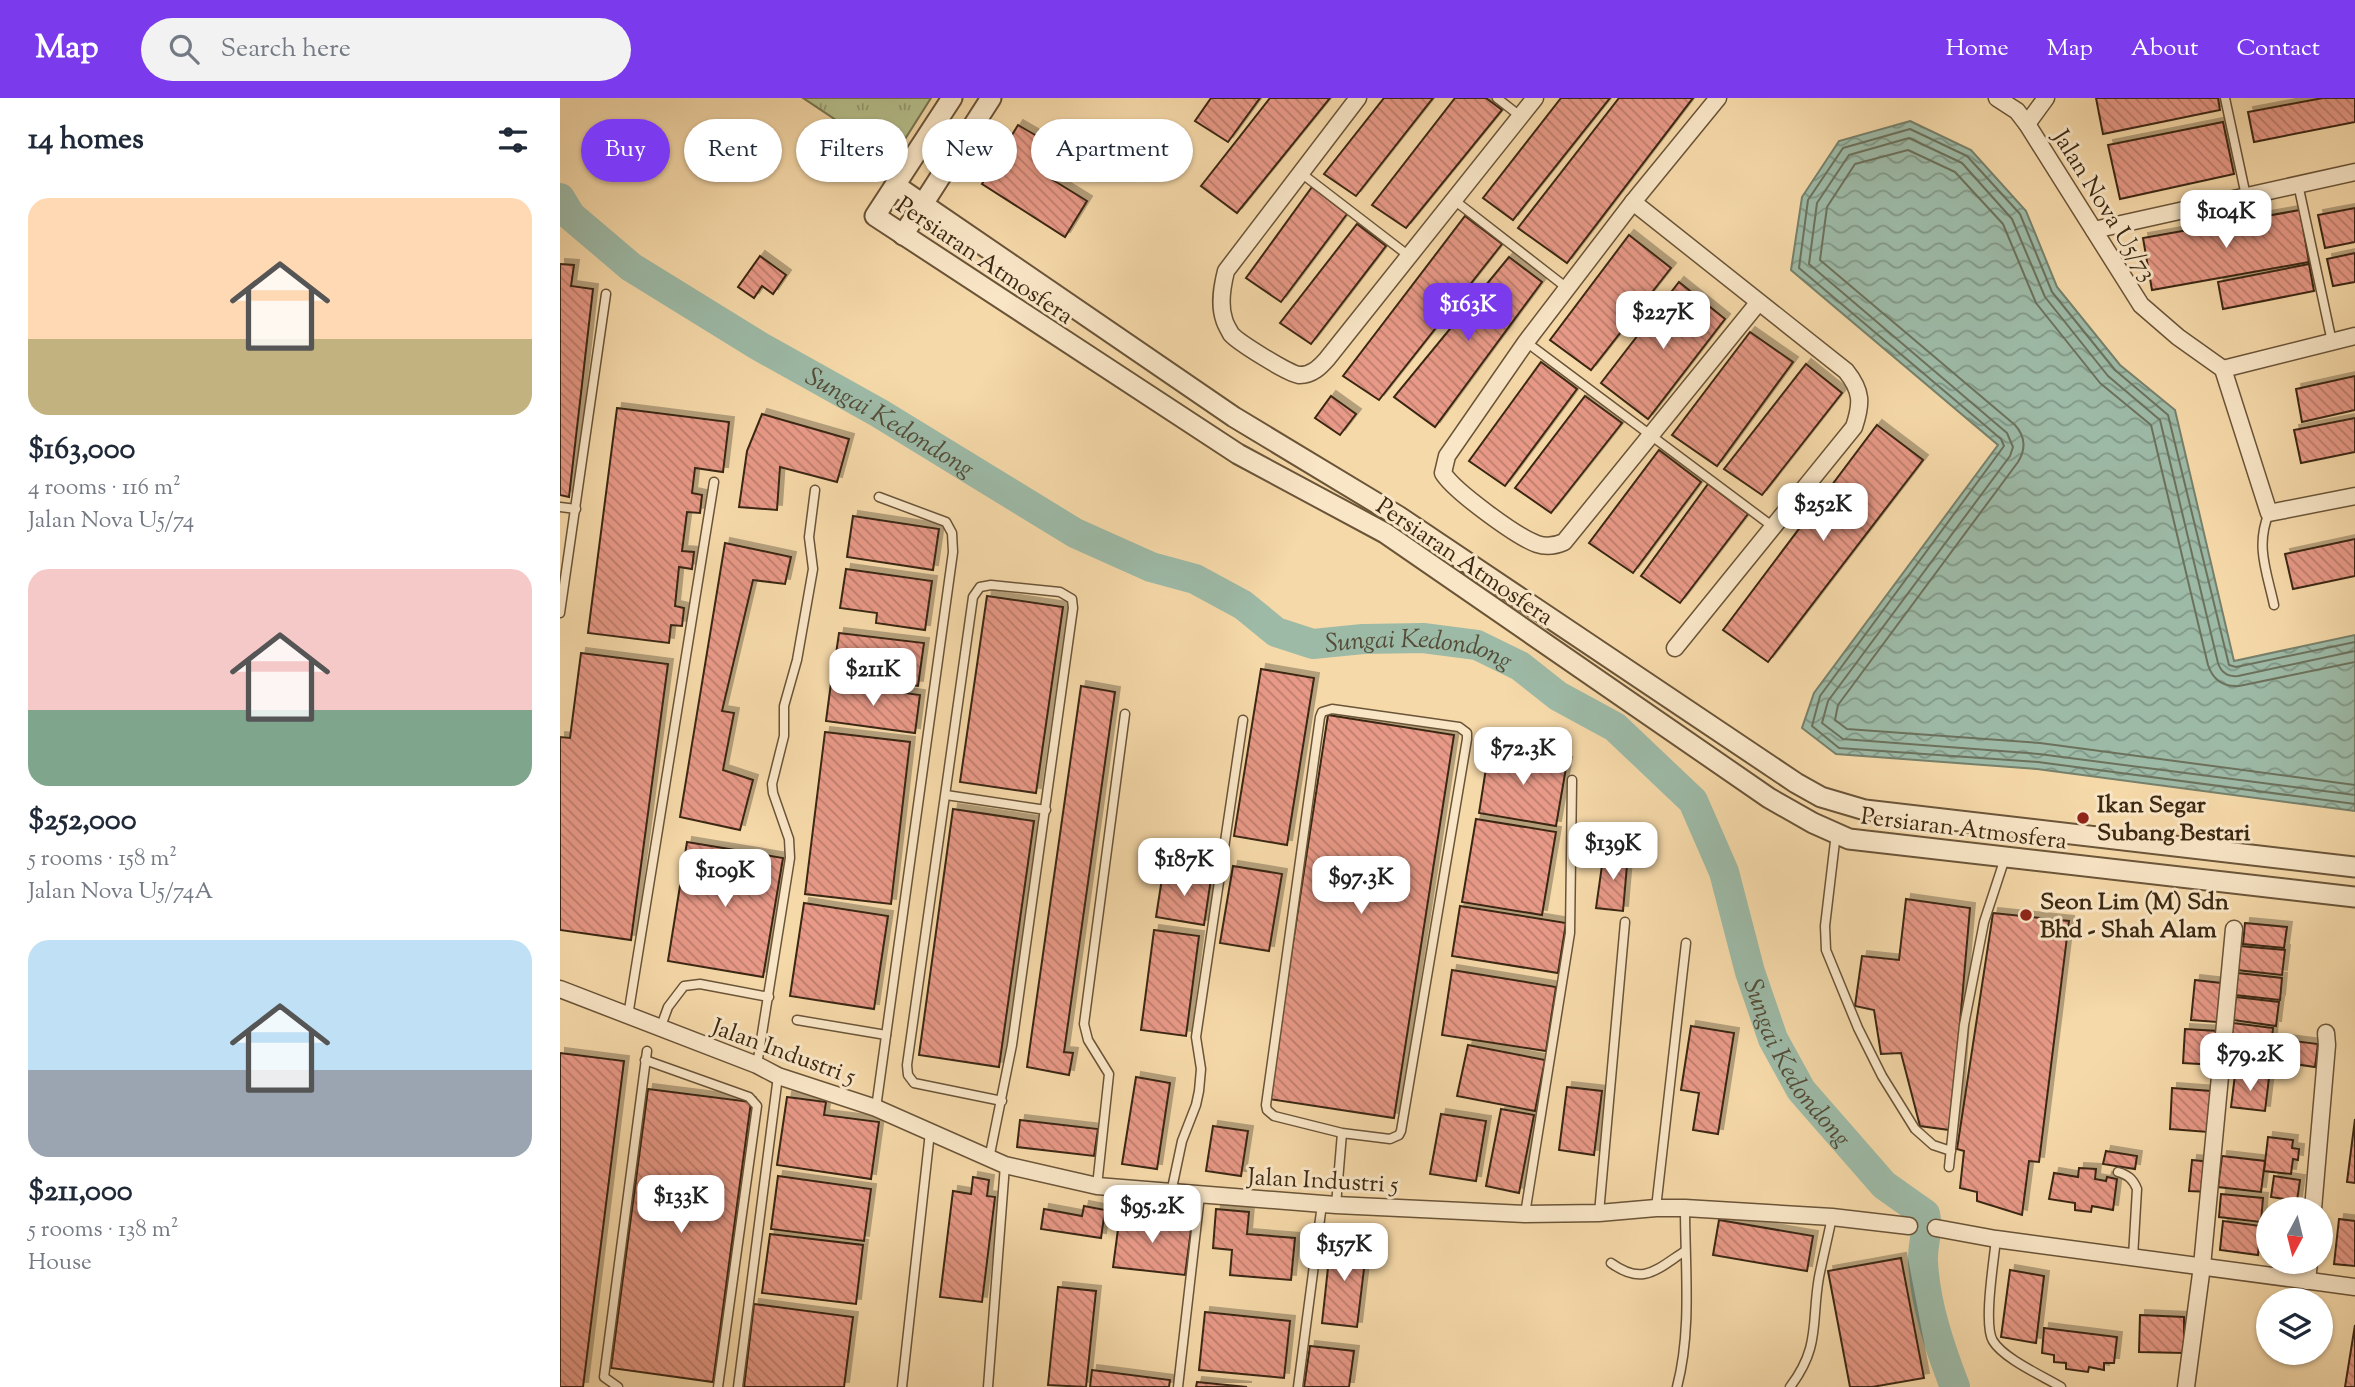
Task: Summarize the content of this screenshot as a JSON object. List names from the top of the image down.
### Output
{
  "streets": {
    "street": ["Jalan Nova U5/73", "Persiaran Atmosfera", "Jalan Industri 5"]
  },
  "water": ["Sungai Kedondong"],
  "places": ["Ikan Segar Subang Bestari", "Seon Lim (M) Sdn Bhd - Shah Alam"],
  "north": "bottom",
  "page": {
    "header": "Map",
    "search": "Search here",
    "nav": [
      "Home",
      "Map",
      "About",
      "Contact"
    ],
    "heading": "14 homes",
    "chip": [
      "Buy",
      "Rent",
      "Filters",
      "New",
      "Apartment"
    ],
    "list": [
      {
        "name": "$163,000",
        "note": "4 rooms · 116 m² · Jalan Nova U5/74"
      },
      {
        "name": "$252,000",
        "note": "5 rooms · 158 m² · Jalan Nova U5/74A"
      },
      {
        "name": "$211,000",
        "note": "5 rooms · 138 m² · House"
      }
    ],
    "price": [
      "$104K",
      "$163K",
      "$227K",
      "$252K",
      "$211K",
      "$72.3K",
      "$139K",
      "$187K",
      "$109K",
      "$97.3K",
      "$79.2K",
      "$133K",
      "$95.2K",
      "$157K"
    ]
  }
}
